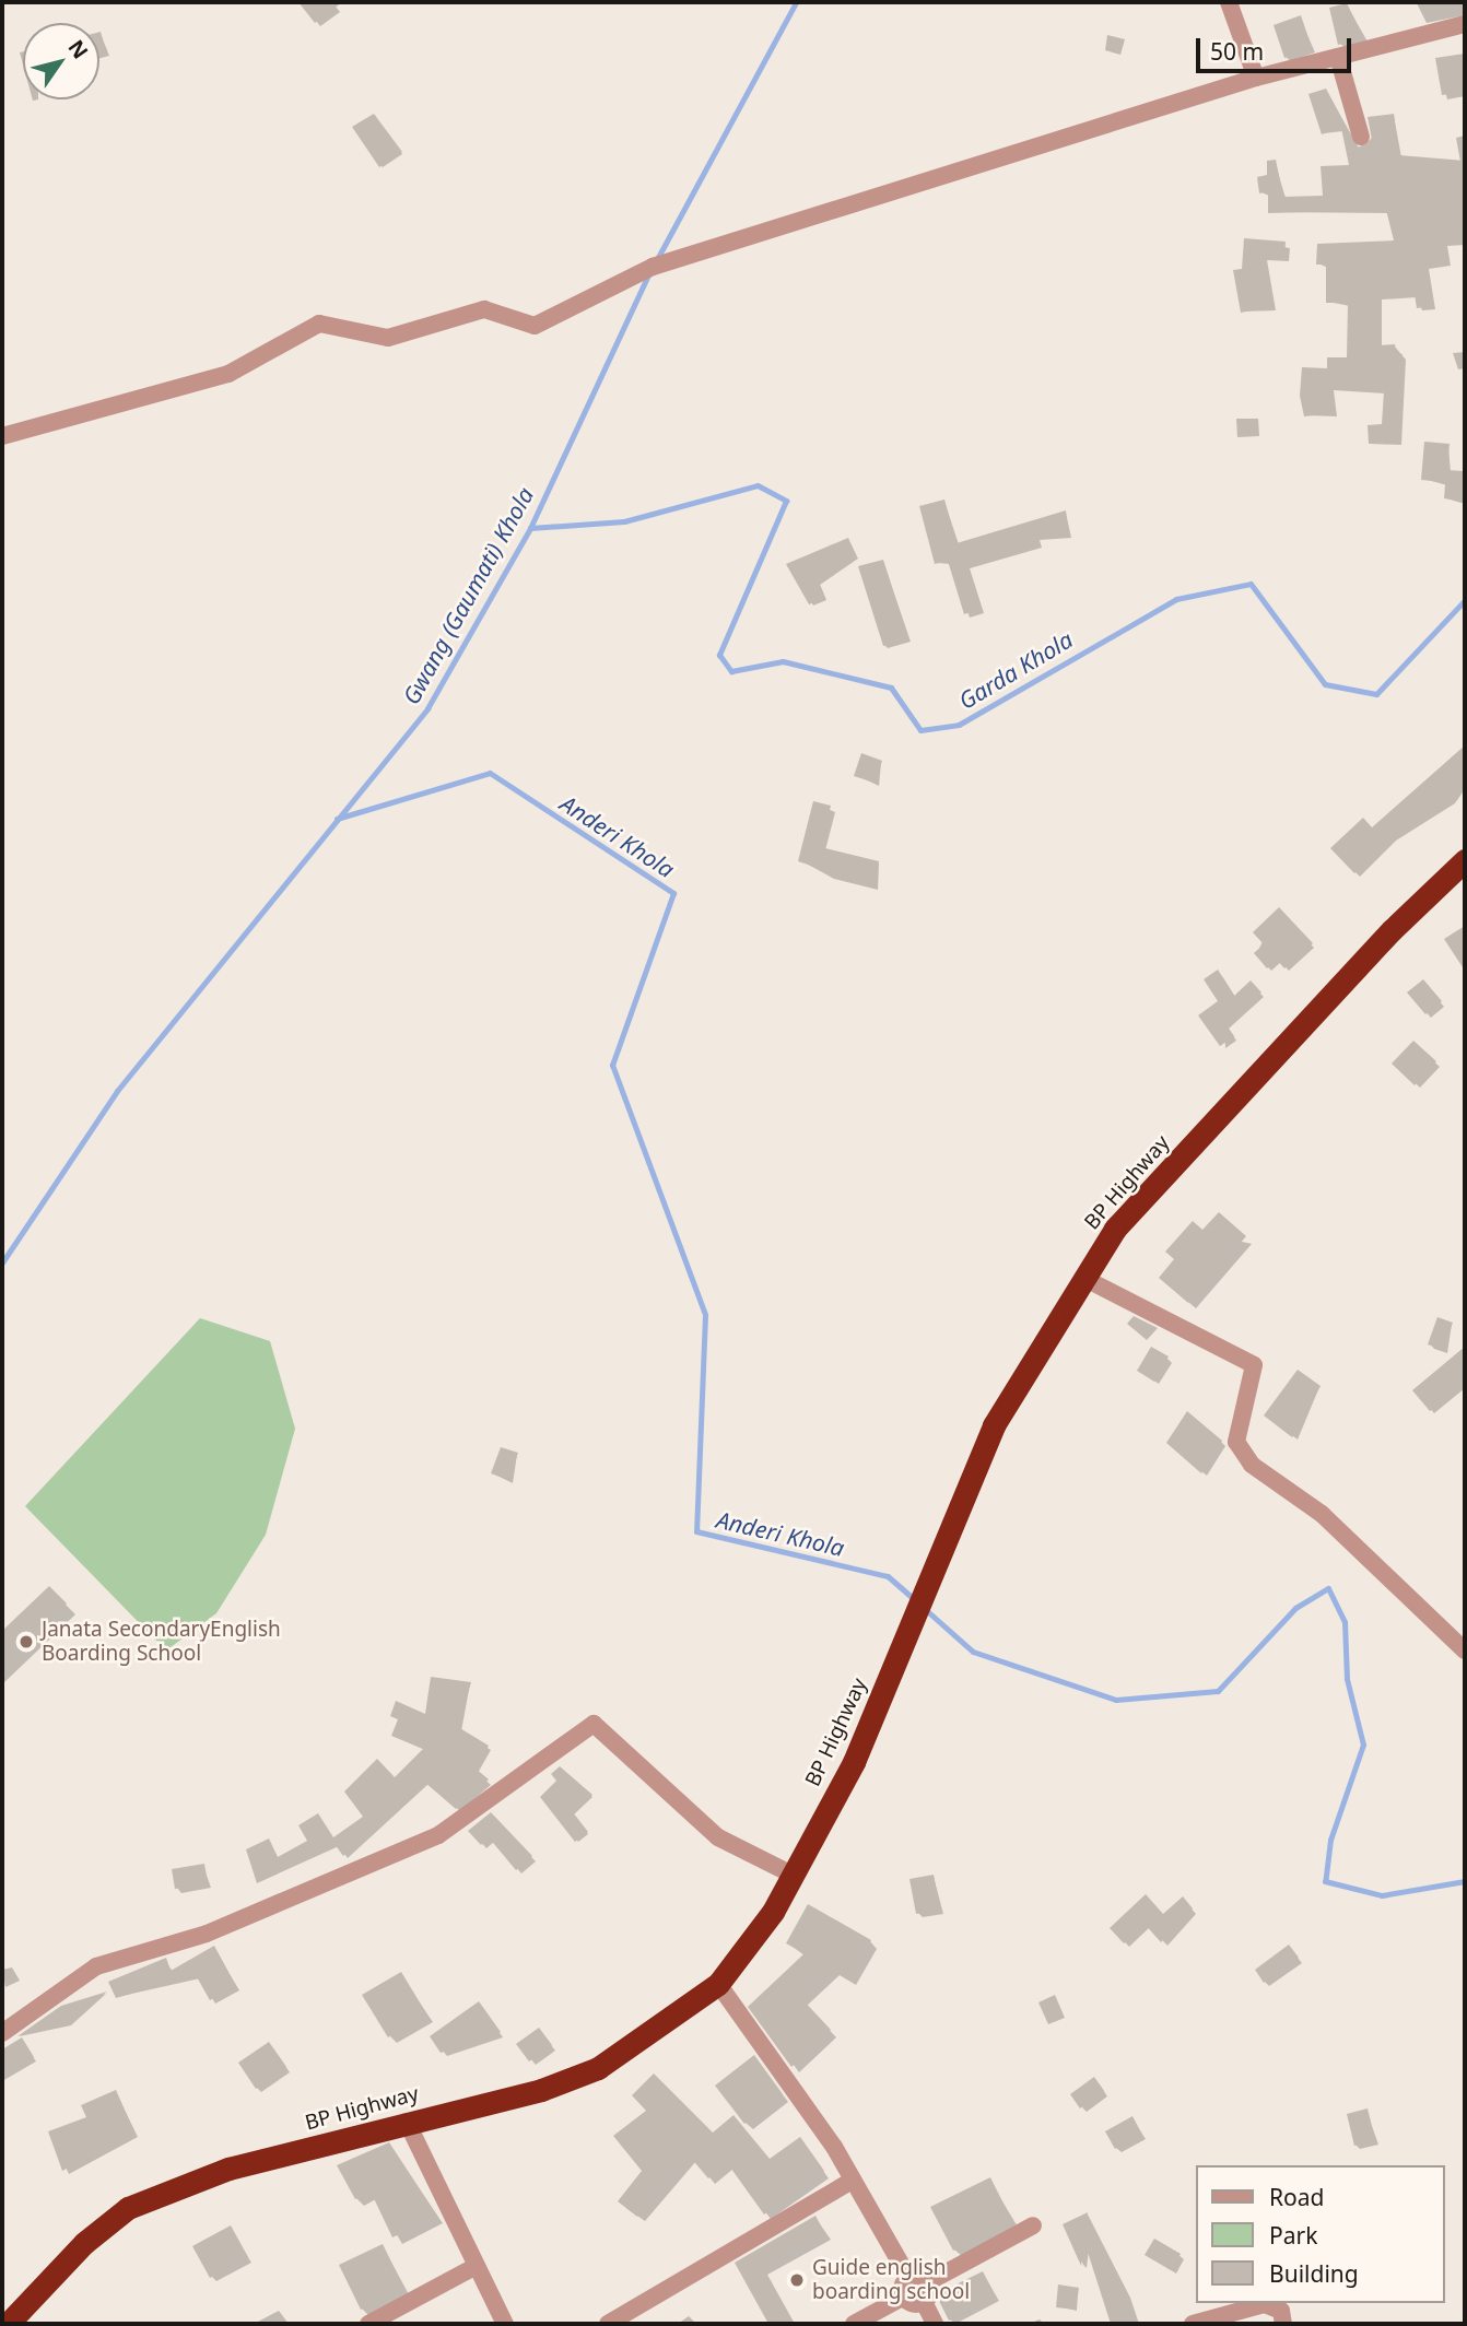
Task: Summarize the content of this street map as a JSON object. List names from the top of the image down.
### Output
{
  "streets": {
    "highway": ["BP Highway"]
  },
  "water": ["Gwang (Gaumati) Khola", "Garda Khola", "Anderi Khola"],
  "places": ["Janata SecondaryEnglish Boarding School", "Guide english boarding school"],
  "legend": ["Road", "Park", "Building"],
  "scale_bar": "50 m",
  "north": "top right"
}
